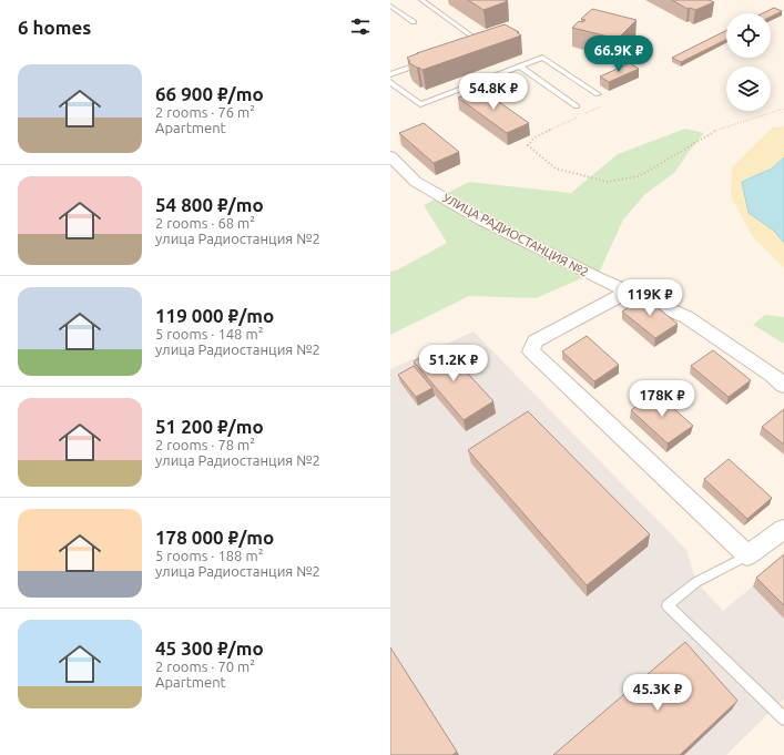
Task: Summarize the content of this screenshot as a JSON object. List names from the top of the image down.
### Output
{
  "streets": {
    "street": ["УЛИЦА РАДИОСТАНЦИЯ №2"]
  },
  "page": {
    "heading": "6 homes",
    "price": [
      "66.9K ₽",
      "54.8K ₽",
      "119K ₽",
      "51.2K ₽",
      "178K ₽",
      "45.3K ₽"
    ],
    "list": [
      {
        "name": "66 900 ₽/mo",
        "note": "2 rooms · 76 m² · Apartment"
      },
      {
        "name": "54 800 ₽/mo",
        "note": "2 rooms · 68 m² · улица Радиостанция №2"
      },
      {
        "name": "119 000 ₽/mo",
        "note": "5 rooms · 148 m² · улица Радиостанция №2"
      },
      {
        "name": "51 200 ₽/mo",
        "note": "2 rooms · 78 m² · улица Радиостанция №2"
      },
      {
        "name": "178 000 ₽/mo",
        "note": "5 rooms · 188 m² · улица Радиостанция №2"
      },
      {
        "name": "45 300 ₽/mo",
        "note": "2 rooms · 70 m² · Apartment"
      }
    ]
  }
}
